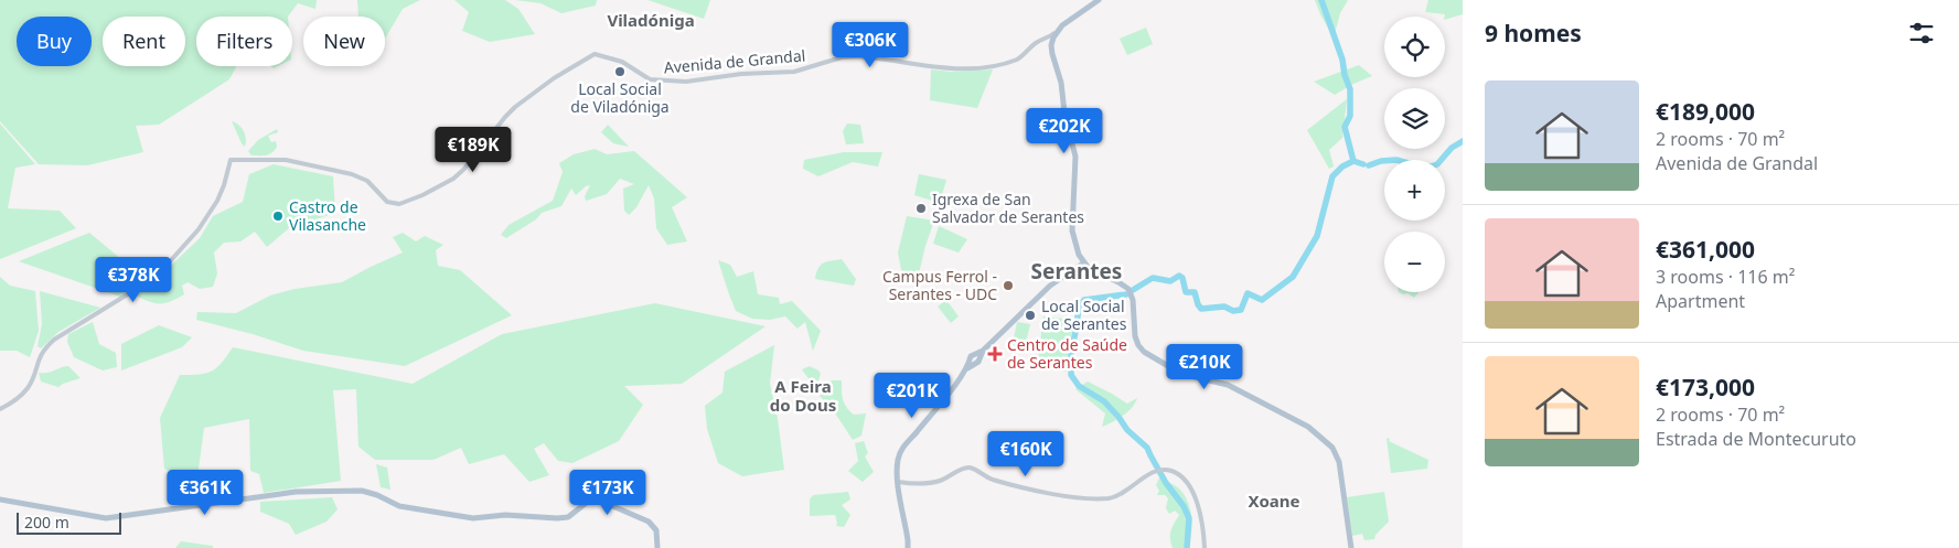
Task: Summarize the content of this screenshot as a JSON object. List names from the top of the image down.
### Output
{
  "streets": {
    "street": ["Avenida de Grandal"]
  },
  "districts": [
    "Viladóniga",
    "Serantes",
    "A Feira do Dous",
    "Xoane"
  ],
  "places": {
    "other": [
      "Local Social de Viladóniga",
      "Igrexa de San Salvador de Serantes",
      "Castro de Vilasanche",
      "Campus Ferrol - Serantes - UDC",
      "Local Social de Serantes"
    ],
    "health": ["Centro de Saúde de Serantes"]
  },
  "scale_bar": "200 m",
  "page": {
    "heading": "9 homes",
    "map_buttons": ["+", "−"],
    "chip": [
      "Buy",
      "Rent",
      "Filters",
      "New"
    ],
    "price": [
      "€306K",
      "€202K",
      "€189K",
      "€378K",
      "€210K",
      "€201K",
      "€160K",
      "€361K",
      "€173K"
    ],
    "list": [
      {
        "name": "€189,000",
        "note": "2 rooms · 70 m² · Avenida de Grandal"
      },
      {
        "name": "€361,000",
        "note": "3 rooms · 116 m² · Apartment"
      },
      {
        "name": "€173,000",
        "note": "2 rooms · 70 m² · Estrada de Montecuruto"
      }
    ],
    "scale": "200 m"
  }
}
